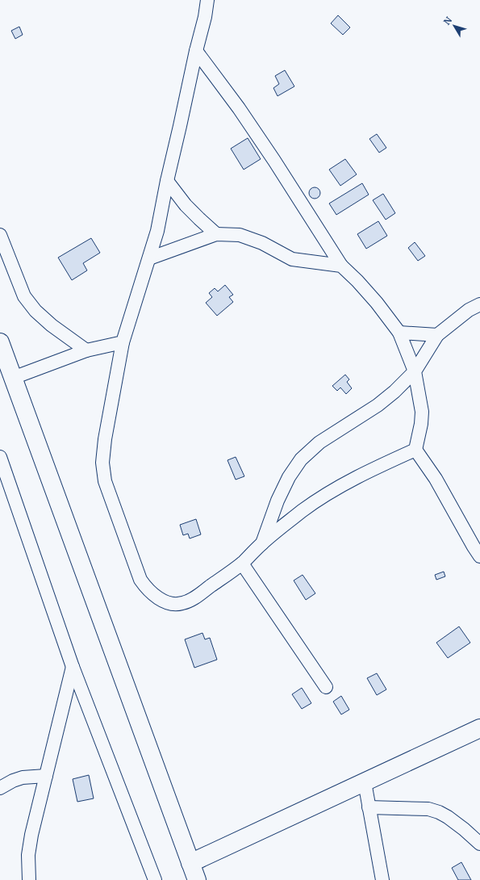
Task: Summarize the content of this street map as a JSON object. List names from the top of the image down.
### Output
{
  "north": "top left"
}
